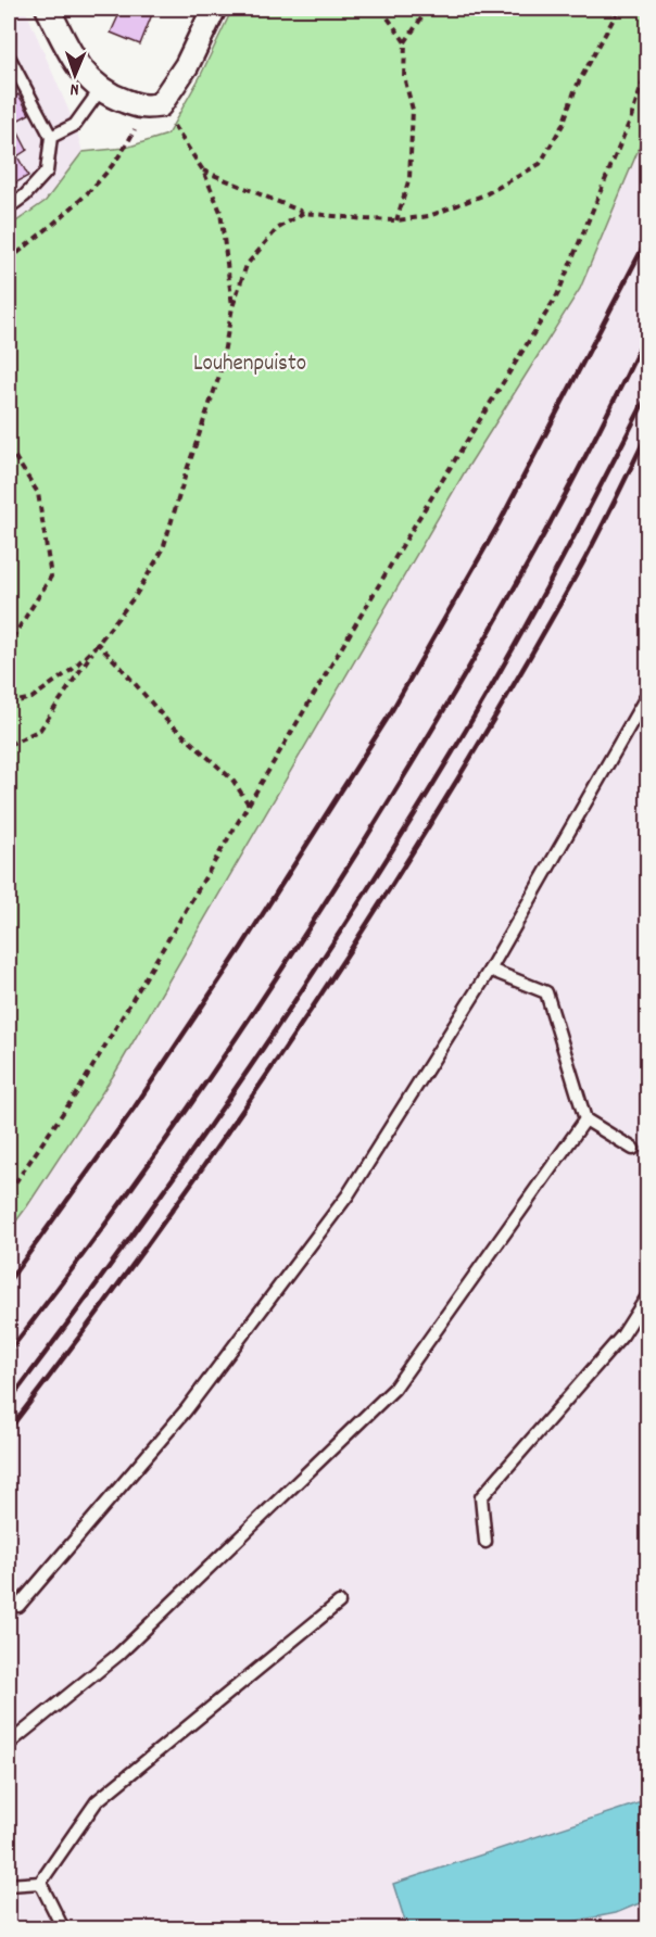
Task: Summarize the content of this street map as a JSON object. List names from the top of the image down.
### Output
{
  "parks": ["Louhenpuisto"],
  "north": "bottom"
}
